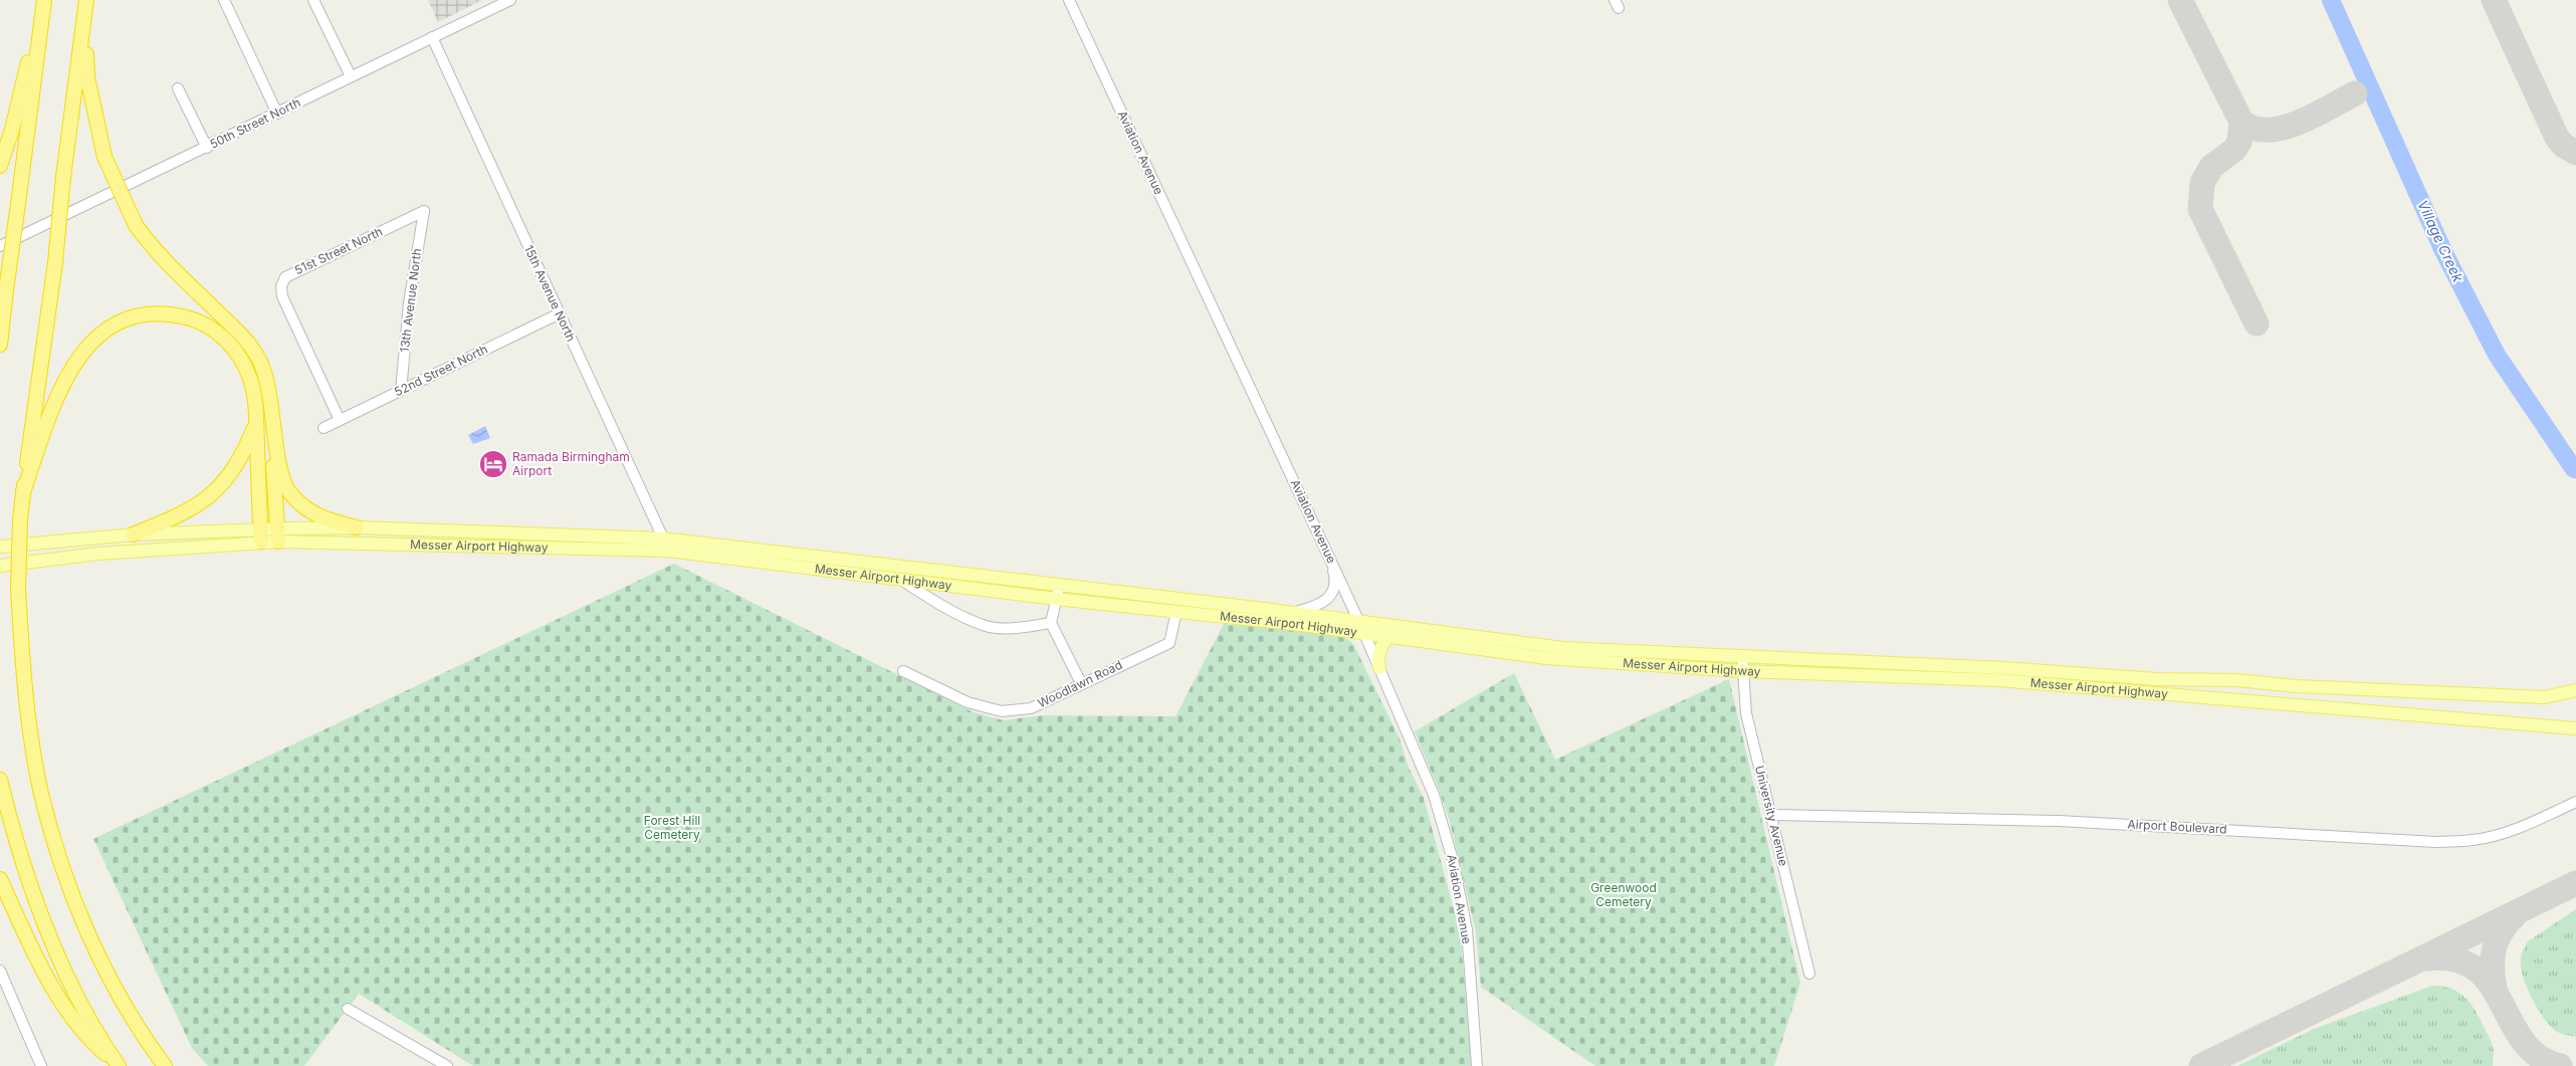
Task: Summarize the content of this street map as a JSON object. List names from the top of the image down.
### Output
{
  "streets": {
    "main road": ["Messer Airport Highway"],
    "street": [
      "50th Street North",
      "Aviation Avenue",
      "51st Street North",
      "15th Avenue North",
      "13th Avenue North",
      "52nd Street North",
      "Woodlawn Road",
      "University Avenue",
      "Airport Boulevard"
    ]
  },
  "crossings": [
    ["50th Street North", "15th Avenue North"],
    ["Aviation Avenue", "Messer Airport Highway"],
    ["51st Street North", "13th Avenue North"],
    ["51st Street North", "52nd Street North"],
    ["15th Avenue North", "52nd Street North"],
    ["15th Avenue North", "Messer Airport Highway"],
    ["13th Avenue North", "52nd Street North"],
    ["Messer Airport Highway", "Woodlawn Road"],
    ["Messer Airport Highway", "University Avenue"],
    ["University Avenue", "Airport Boulevard"]
  ],
  "water": ["Village Creek"],
  "parks": ["Forest Hill Cemetery", "Greenwood Cemetery"],
  "places": {
    "hotel": ["Ramada Birmingham Airport"]
  }
}
